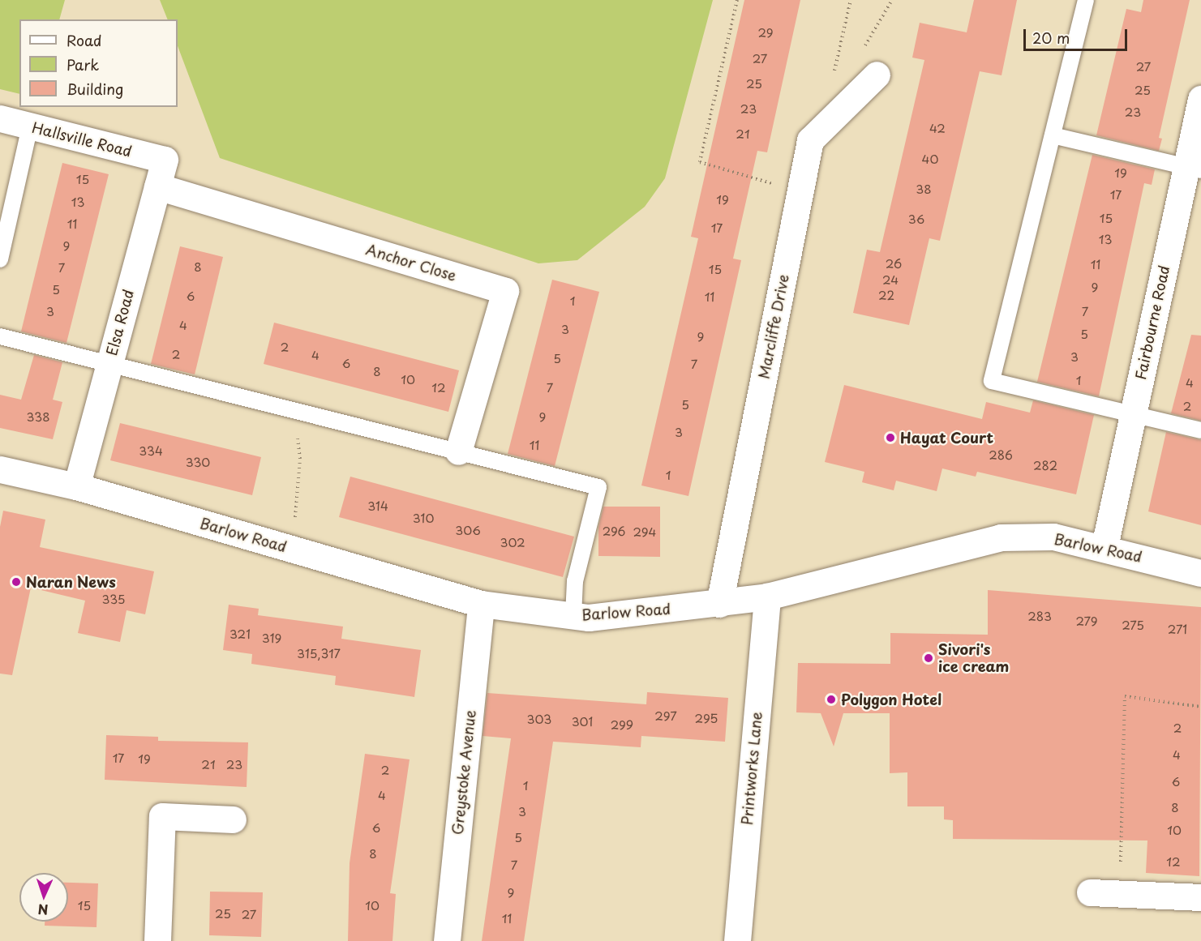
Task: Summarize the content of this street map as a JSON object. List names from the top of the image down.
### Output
{
  "streets": {
    "street": [
      "Hallsville Road",
      "Anchor Close",
      "Elsa Road",
      "Fairbourne Road",
      "Marcliffe Drive",
      "Barlow Road",
      "Printworks Lane",
      "Greystoke Avenue"
    ]
  },
  "crossings": [
    ["Hallsville Road", "Elsa Road"],
    ["Anchor Close", "Elsa Road"],
    ["Elsa Road", "Barlow Road"],
    ["Fairbourne Road", "Barlow Road"],
    ["Marcliffe Drive", "Barlow Road"],
    ["Barlow Road", "Printworks Lane"],
    ["Barlow Road", "Greystoke Avenue"]
  ],
  "places": [
    "Hayat Court",
    "Naran News",
    "Sivori's ice cream",
    "Polygon Hotel"
  ],
  "house_numbers": [
    "29",
    "27",
    "27",
    "25",
    "25",
    "23",
    "23",
    "42",
    "21",
    "40",
    "19",
    "15",
    "38",
    "17",
    "19",
    "13",
    "15",
    "36",
    "11",
    "17",
    "13",
    "9",
    "26",
    "11",
    "8",
    "7",
    "15",
    "24",
    "9",
    "5",
    "22",
    "6",
    "11",
    "1",
    "3",
    "7",
    "4",
    "3",
    "5",
    "9",
    "2",
    "2",
    "4",
    "3",
    "5",
    "6",
    "7",
    "8",
    "10",
    "1",
    "4",
    "12",
    "7",
    "5",
    "2",
    "338",
    "9",
    "3",
    "11",
    "334",
    "286",
    "330",
    "282",
    "1",
    "314",
    "310",
    "306",
    "296",
    "294",
    "302",
    "335",
    "283",
    "279",
    "275",
    "271",
    "321",
    "319",
    "315,317",
    "297",
    "295",
    "303",
    "301",
    "299",
    "2",
    "4",
    "17",
    "19",
    "21",
    "23",
    "2",
    "6",
    "1",
    "4",
    "8",
    "3",
    "6",
    "10",
    "5",
    "8",
    "12",
    "7",
    "9",
    "15",
    "10",
    "25",
    "27",
    "11"
  ],
  "legend": ["Road", "Park", "Building"],
  "scale_bar": "20 m",
  "north": "bottom"
}
